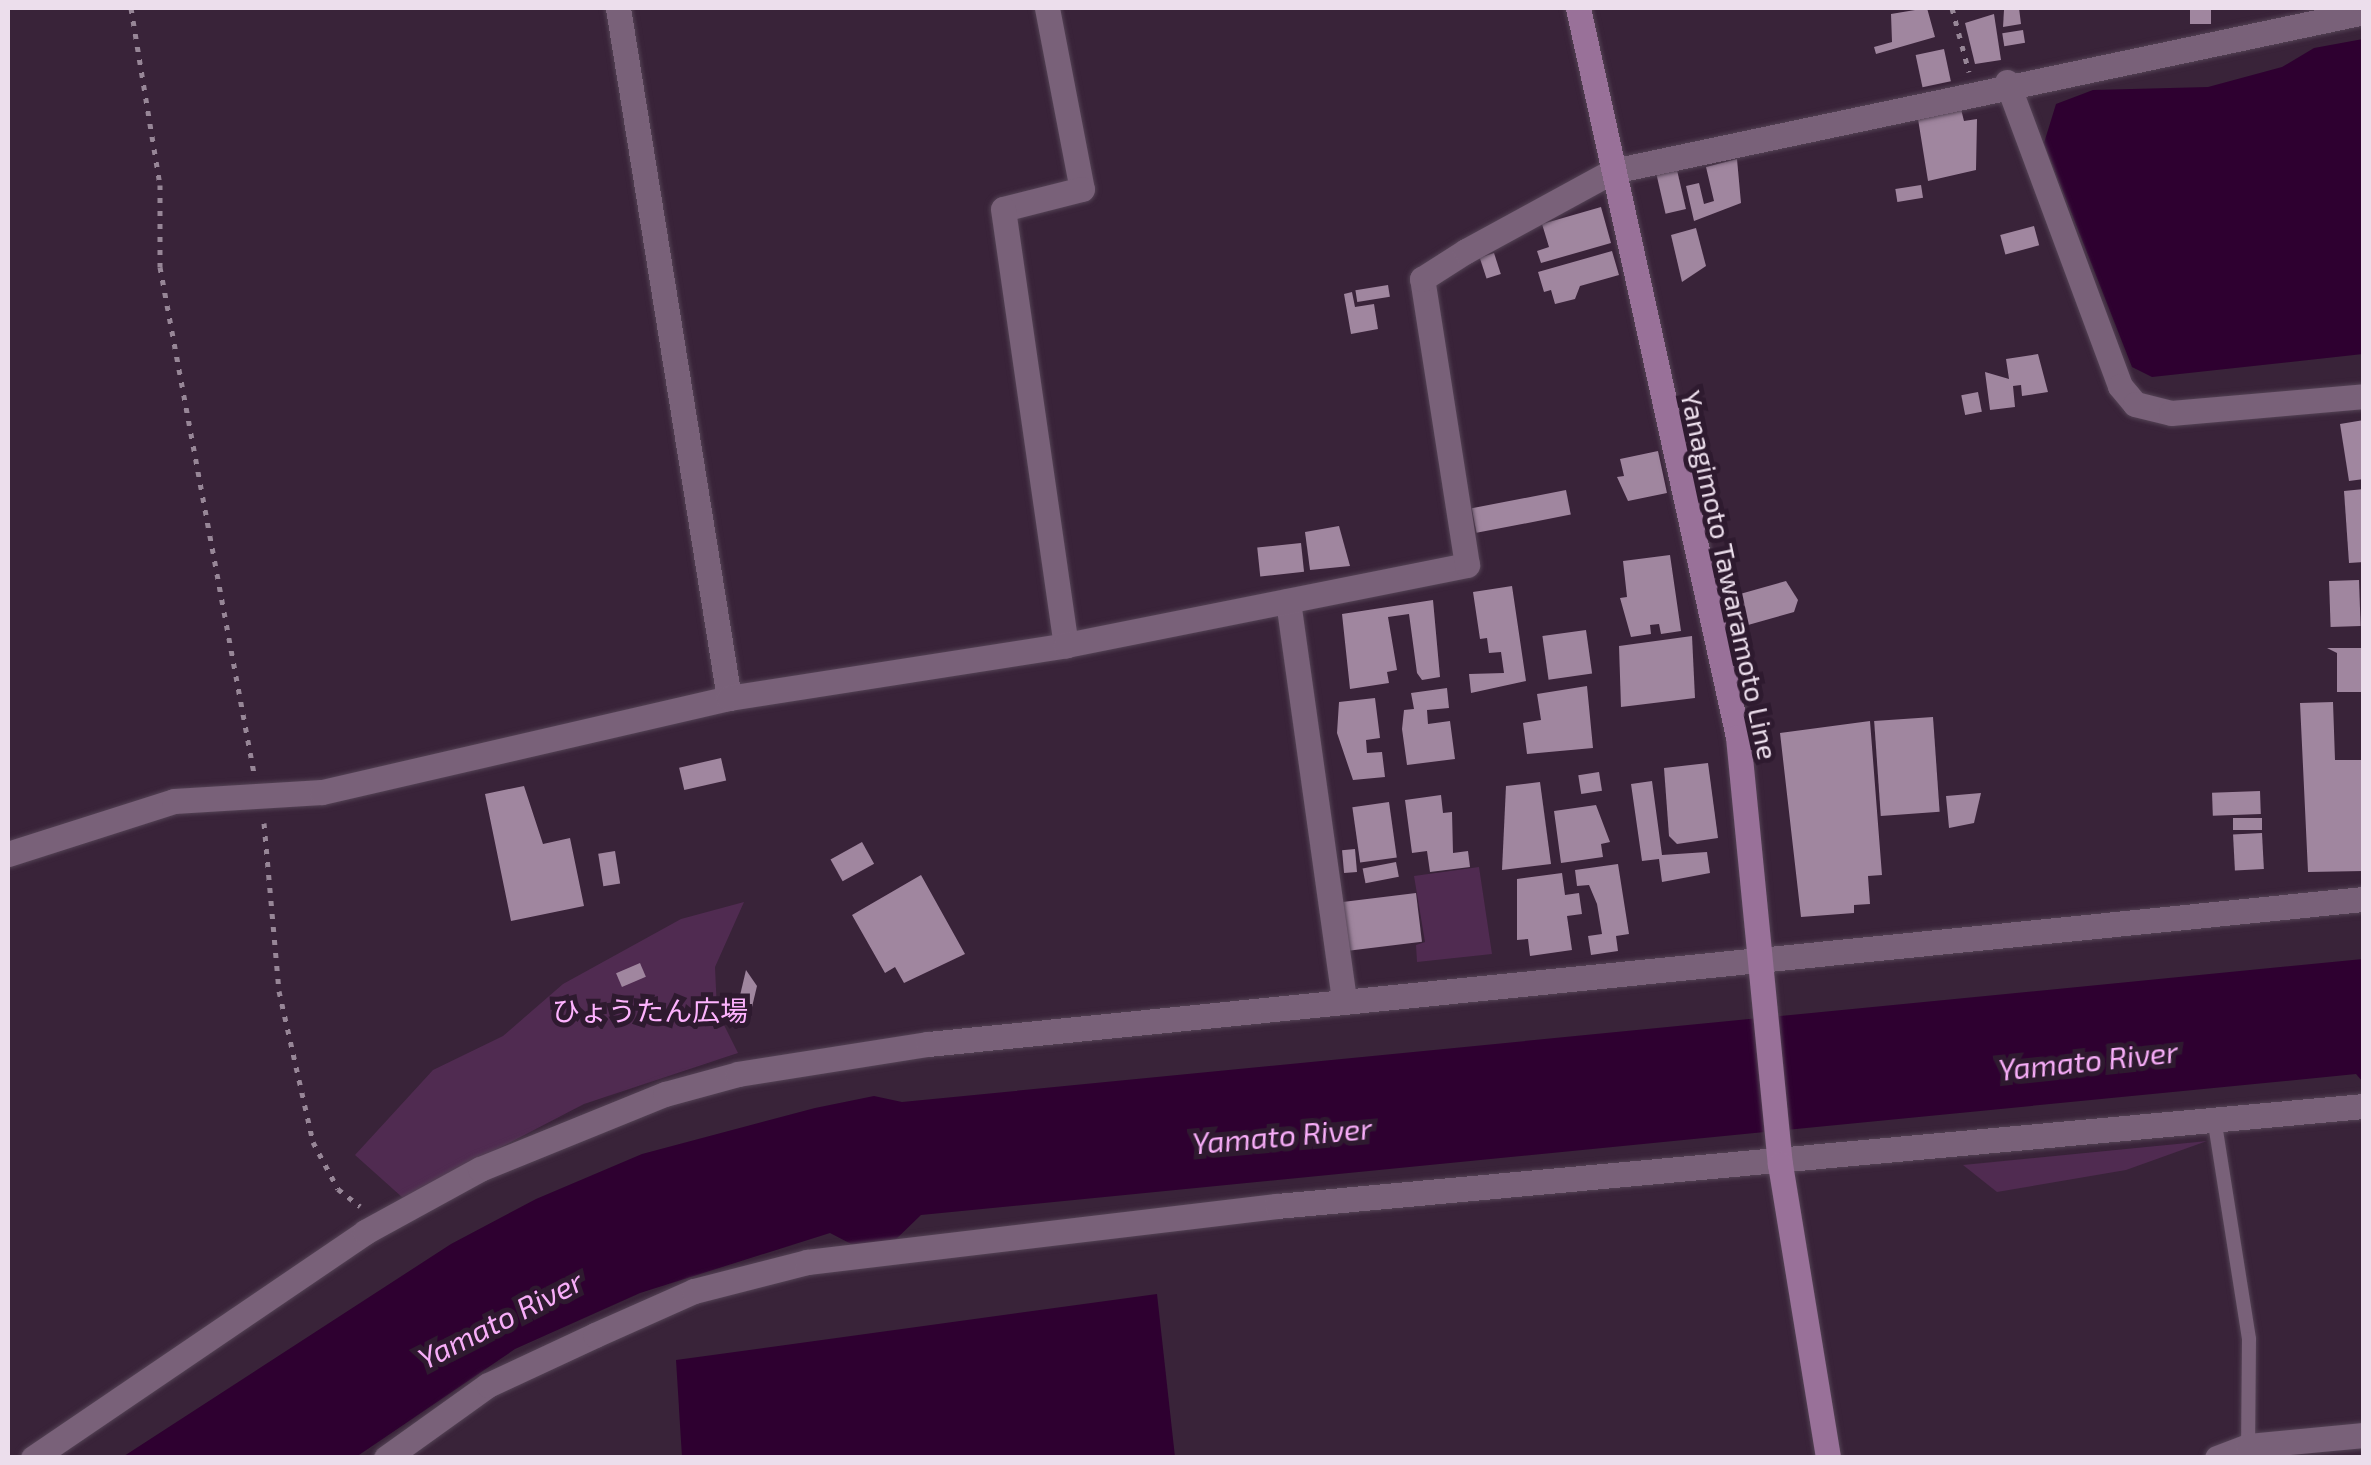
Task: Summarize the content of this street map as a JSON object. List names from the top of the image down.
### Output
{
  "streets": {
    "main road": ["Yanagimoto Tawaramoto Line"]
  },
  "water": ["Yamato River"],
  "parks": ["ひょうたん広場"]
}
